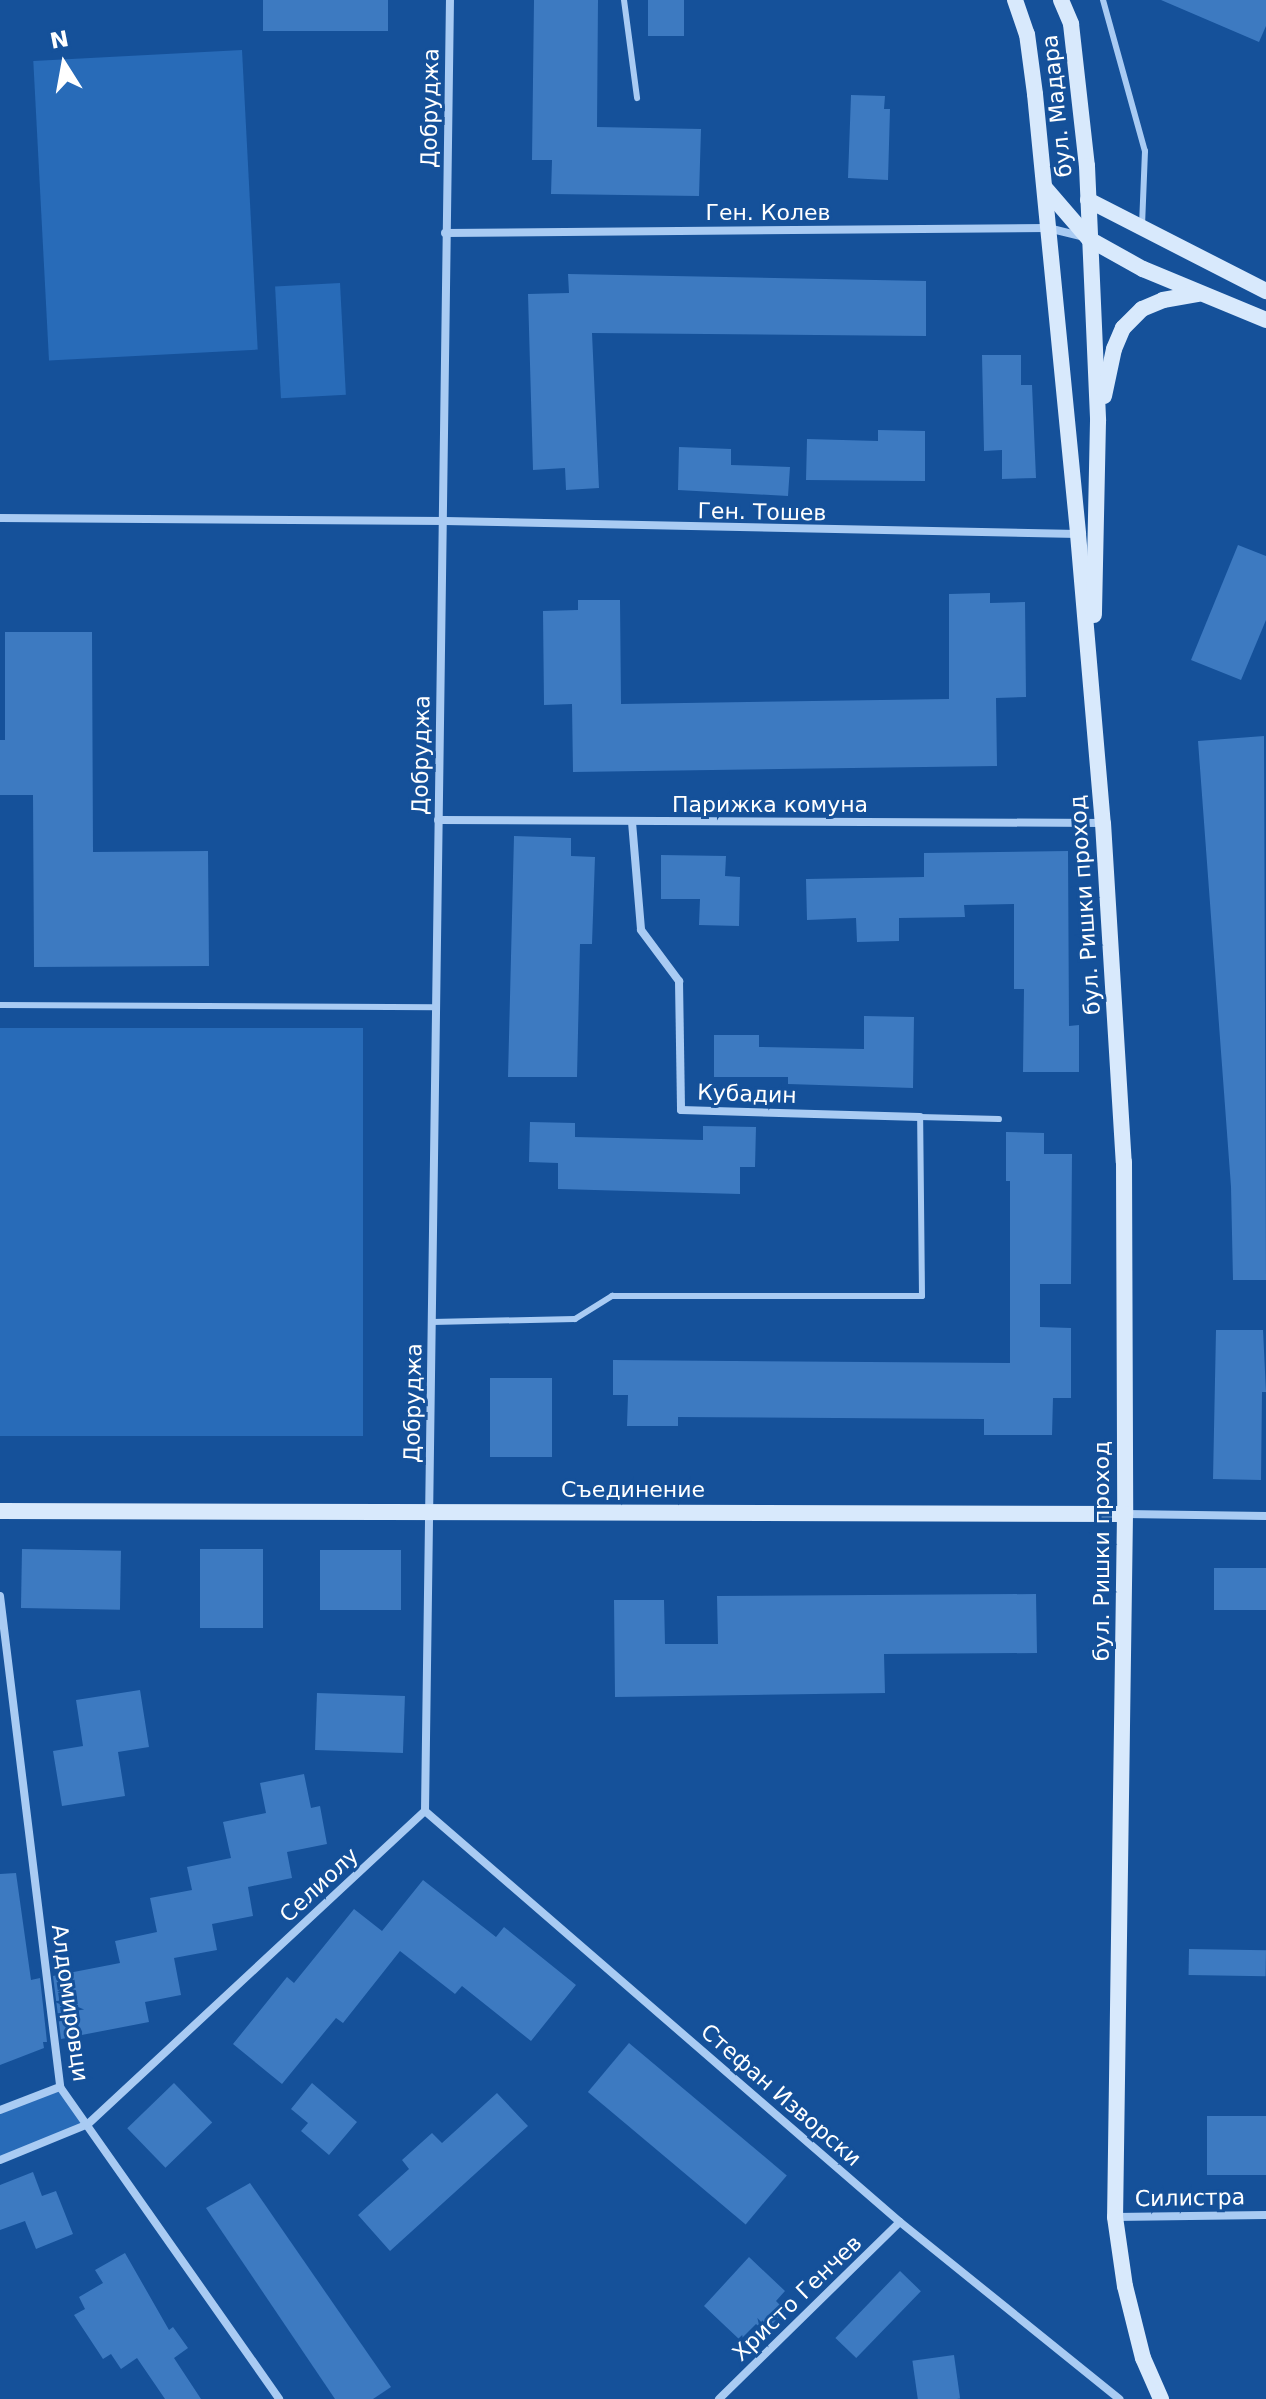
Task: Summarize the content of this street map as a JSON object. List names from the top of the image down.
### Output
{
  "streets": {
    "main road": ["бул. Мадара", "бул. Ришки проход", "Съединение"],
    "street": [
      "Добруджа",
      "Ген. Колев",
      "Ген. Тошев",
      "Парижка комуна",
      "Кубадин",
      "Селиолу",
      "Алдомировци",
      "Стефан Изворски",
      "Силистра",
      "Христо Генчев"
    ]
  },
  "crossings": [
    ["бул. Мадара", "бул. Ришки проход"],
    ["Добруджа", "Ген. Колев"],
    ["Добруджа", "Ген. Тошев"],
    ["Добруджа", "Парижка комуна"],
    ["Добруджа", "Съединение"],
    ["Ген. Колев", "бул. Ришки проход"],
    ["Ген. Тошев", "бул. Ришки проход"],
    ["Парижка комуна", "бул. Ришки проход"],
    ["Парижка комуна", "Кубадин"],
    ["бул. Ришки проход", "Съединение"],
    ["бул. Ришки проход", "Силистра"],
    ["Селиолу", "Алдомировци"],
    ["Селиолу", "Стефан Изворски"],
    ["Стефан Изворски", "Христо Генчев"]
  ],
  "north": "top"
}
